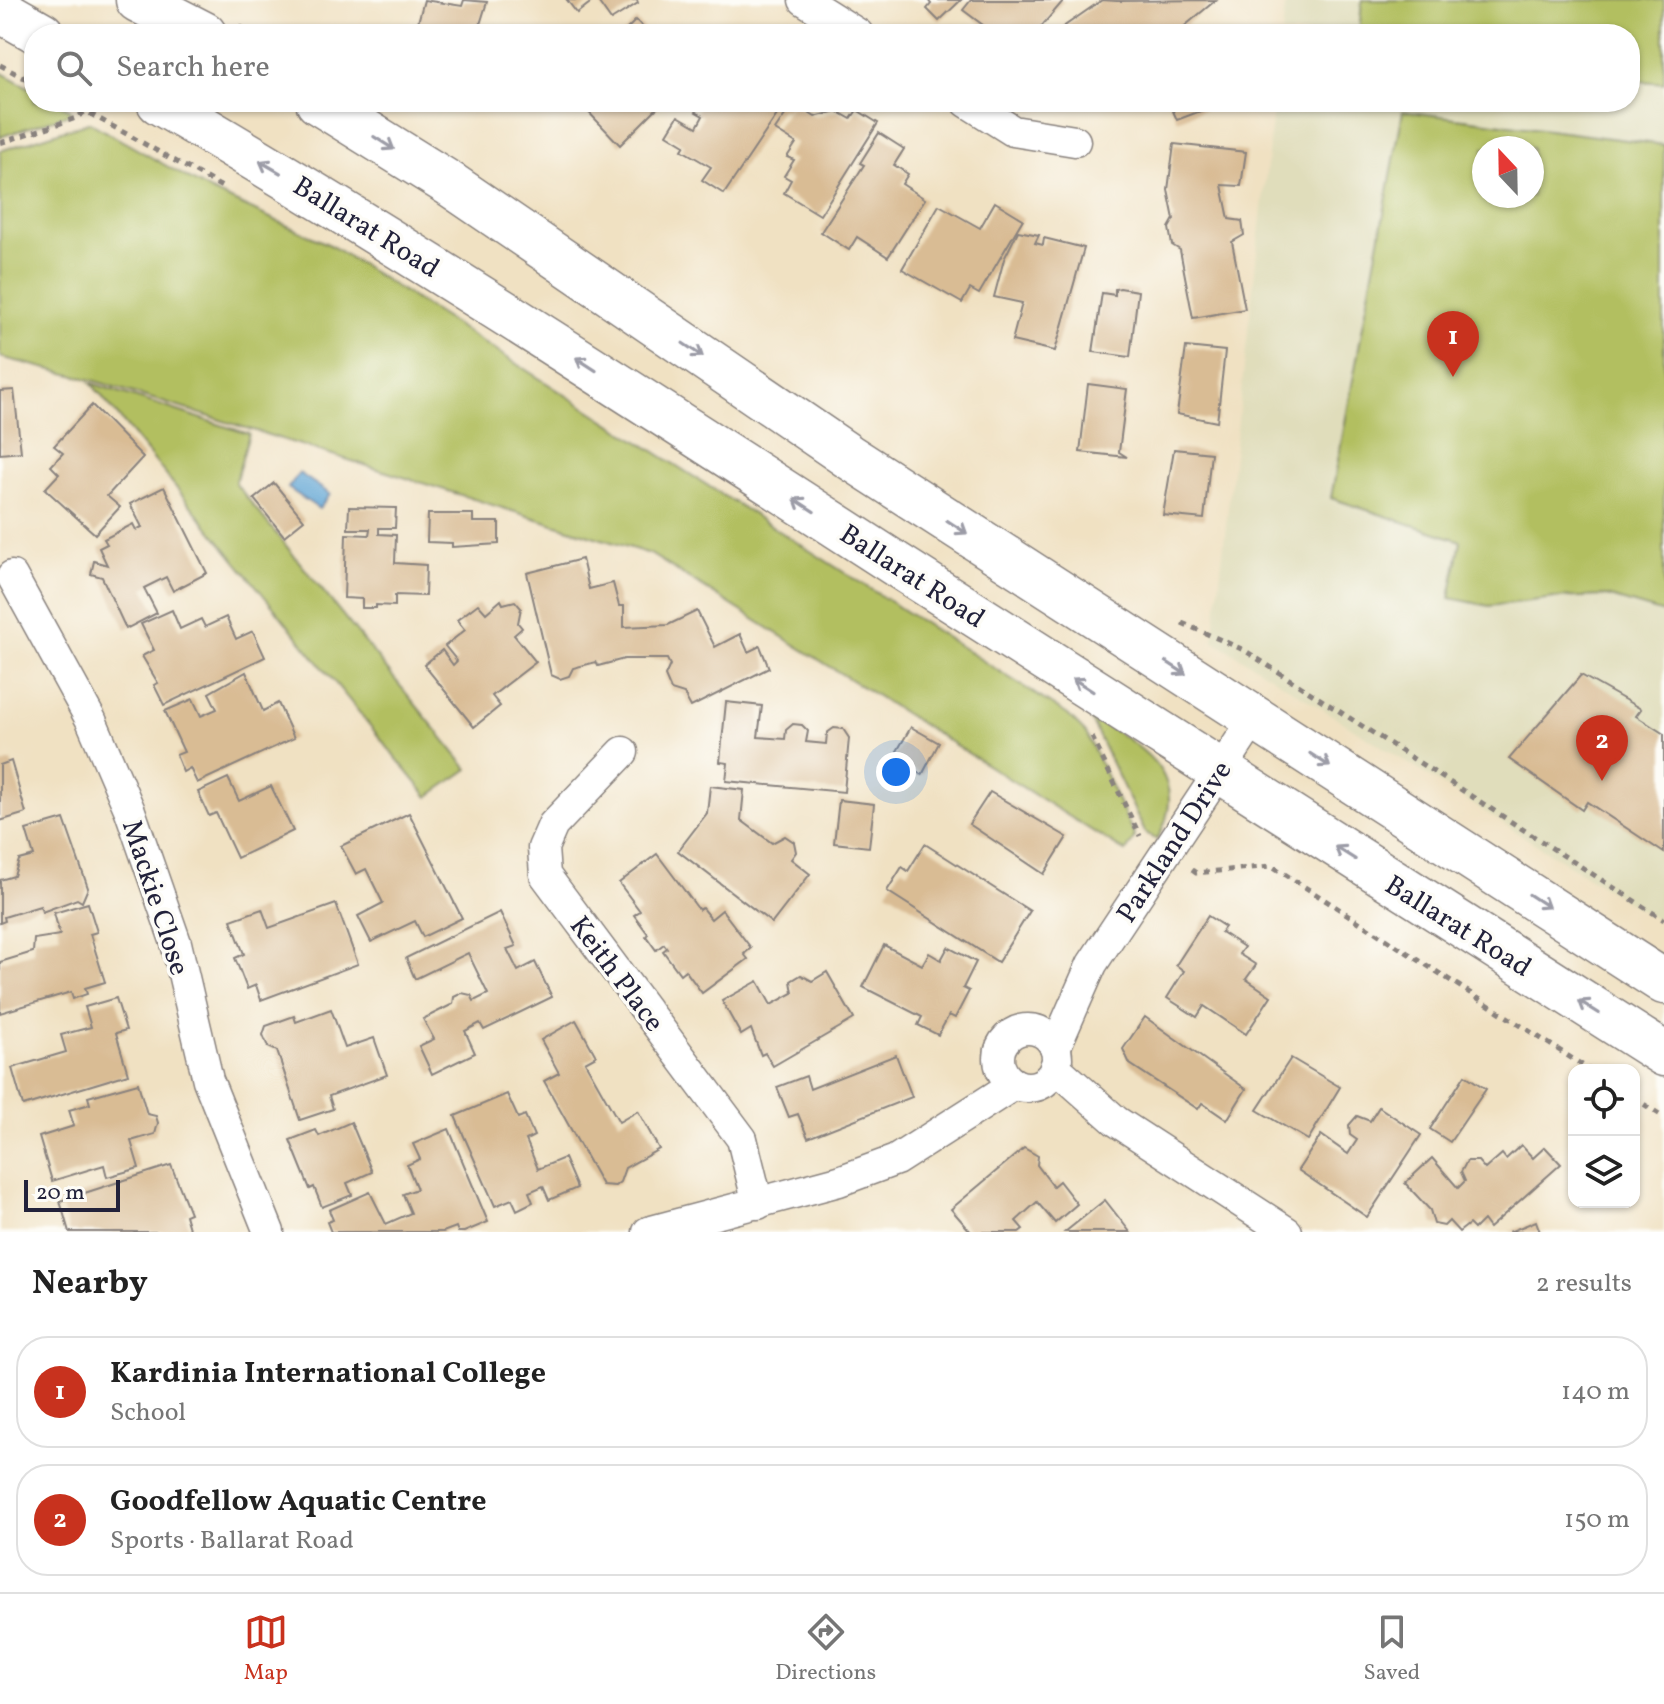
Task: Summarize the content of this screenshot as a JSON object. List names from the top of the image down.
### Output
{
  "streets": {
    "highway": ["Ballarat Road"],
    "street": ["Parkland Drive", "Mackie Close", "Keith Place"]
  },
  "crossings": [
    ["Ballarat Road", "Parkland Drive"]
  ],
  "scale_bar": "20 m",
  "north": "top",
  "page": {
    "search": "Search here",
    "pins": ["1", "2"],
    "scale": "20 m",
    "heading": ["Nearby", "2 results"],
    "list": [
      {
        "mark": "1",
        "name": "Kardinia International College",
        "note": "School",
        "value": "140 m"
      },
      {
        "mark": "2",
        "name": "Goodfellow Aquatic Centre",
        "note": "Sports · Ballarat Road",
        "value": "150 m"
      }
    ],
    "nav": ["Map", "Directions", "Saved"]
  }
}
